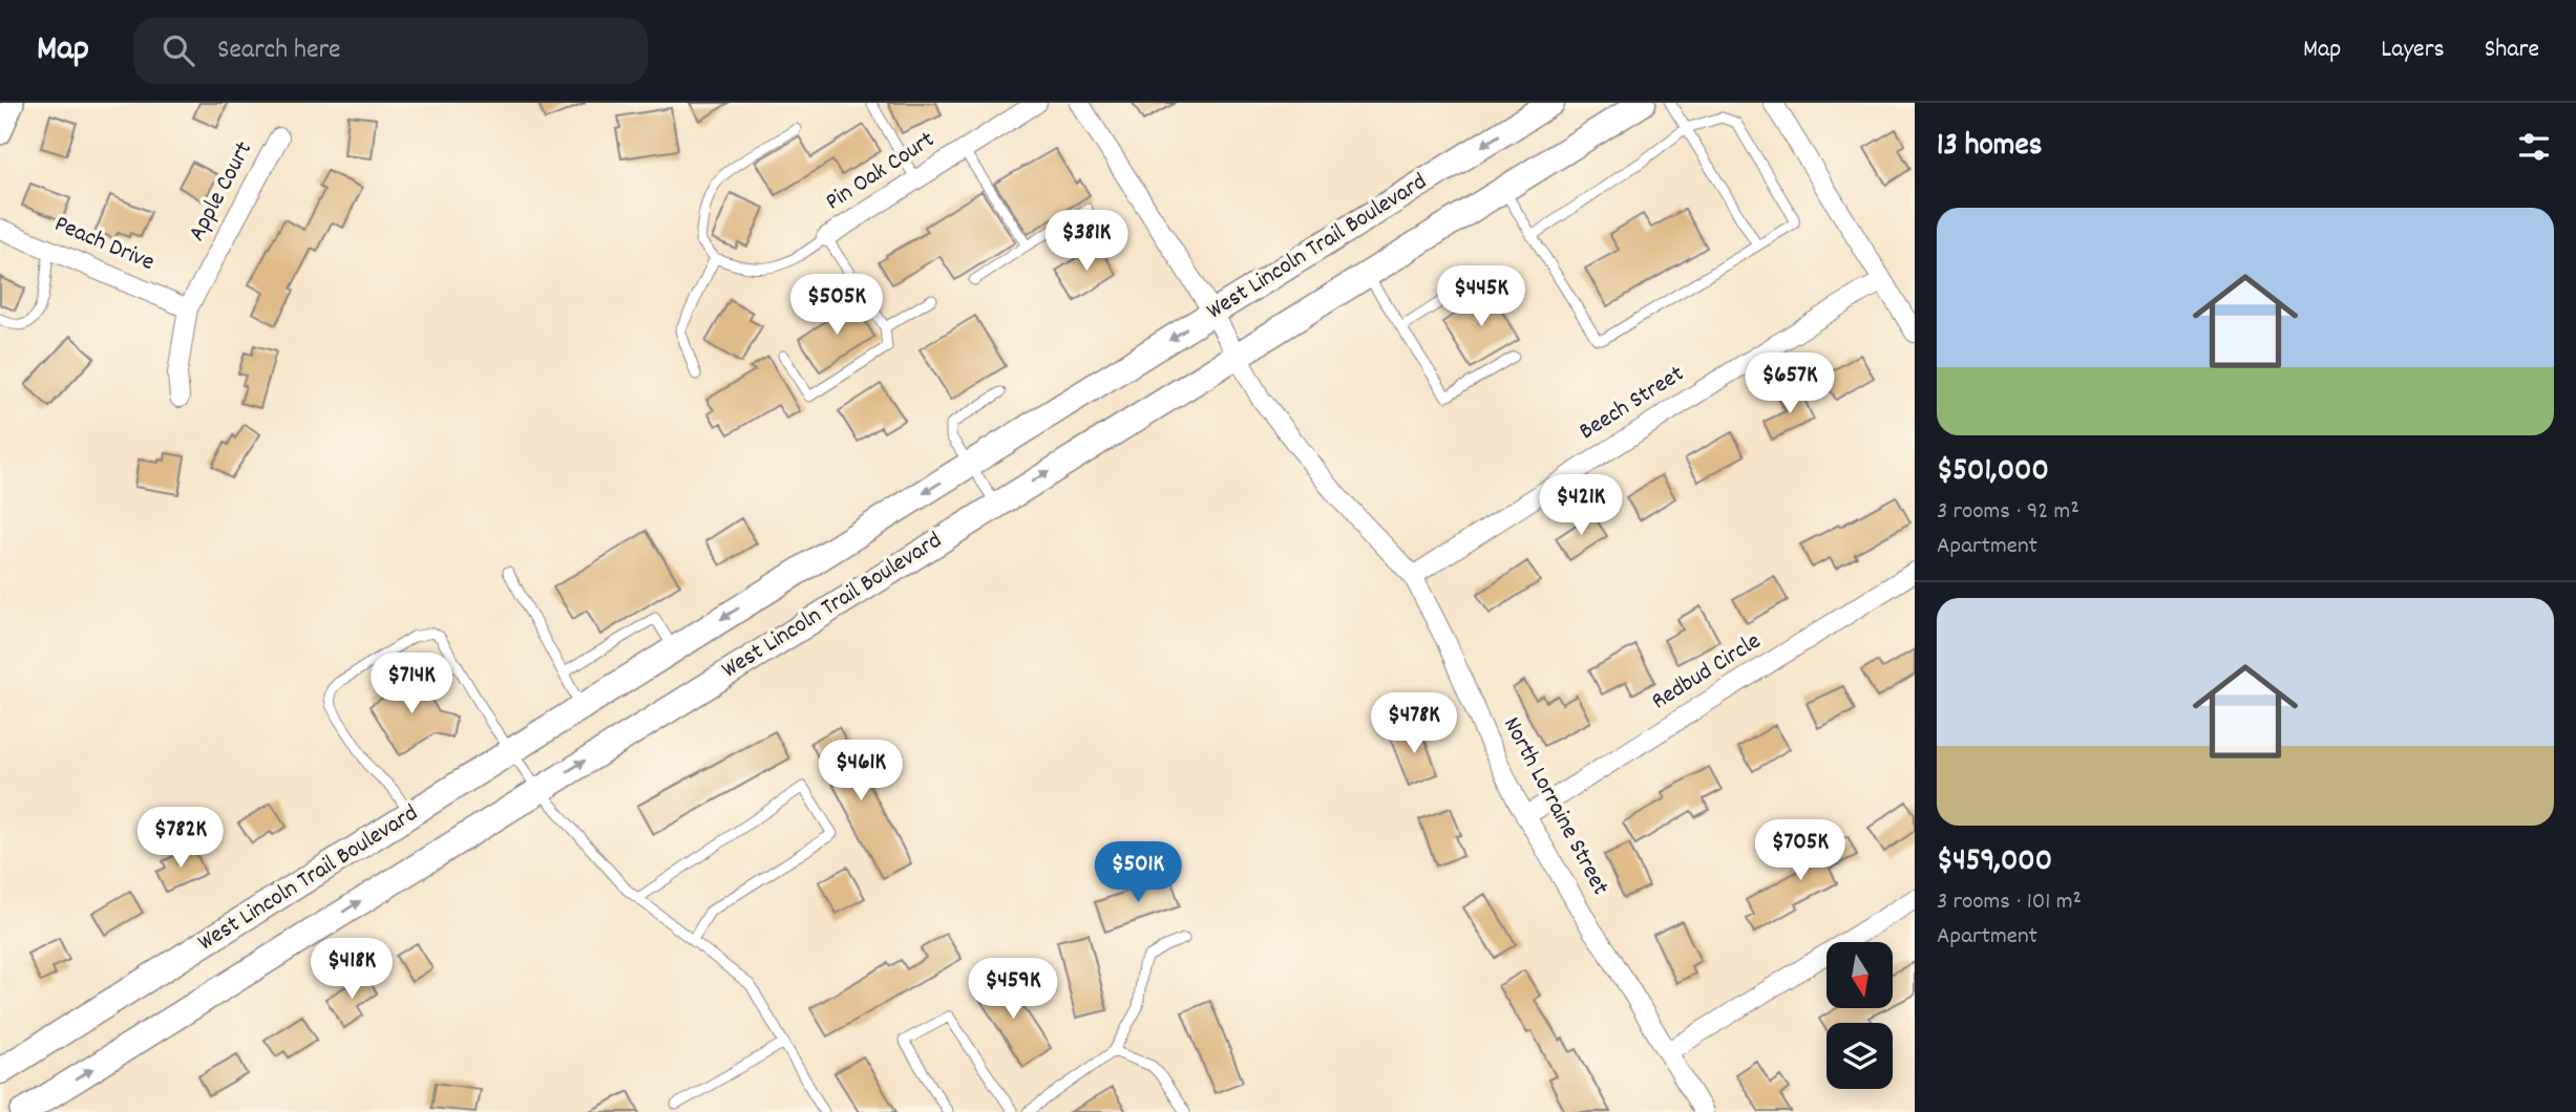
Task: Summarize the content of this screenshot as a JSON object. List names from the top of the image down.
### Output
{
  "streets": {
    "main road": ["West Lincoln Trail Boulevard"],
    "street": [
      "Pin Oak Court",
      "Apple Court",
      "Peach Drive",
      "Beech Street",
      "Redbud Circle",
      "North Lorraine Street"
    ]
  },
  "crossings": [
    ["Apple Court", "Peach Drive"],
    ["West Lincoln Trail Boulevard", "North Lorraine Street"],
    ["Beech Street", "North Lorraine Street"],
    ["Redbud Circle", "North Lorraine Street"]
  ],
  "north": "bottom",
  "page": {
    "header": "Map",
    "search": "Search here",
    "nav": ["Map", "Layers", "Share"],
    "heading": "13 homes",
    "list": [
      {
        "name": "$501,000",
        "note": "3 rooms · 92 m² · Apartment"
      },
      {
        "name": "$459,000",
        "note": "3 rooms · 101 m² · Apartment"
      }
    ],
    "price": [
      "$381K",
      "$445K",
      "$505K",
      "$657K",
      "$421K",
      "$714K",
      "$478K",
      "$461K",
      "$782K",
      "$705K",
      "$501K",
      "$418K",
      "$459K"
    ]
  }
}
